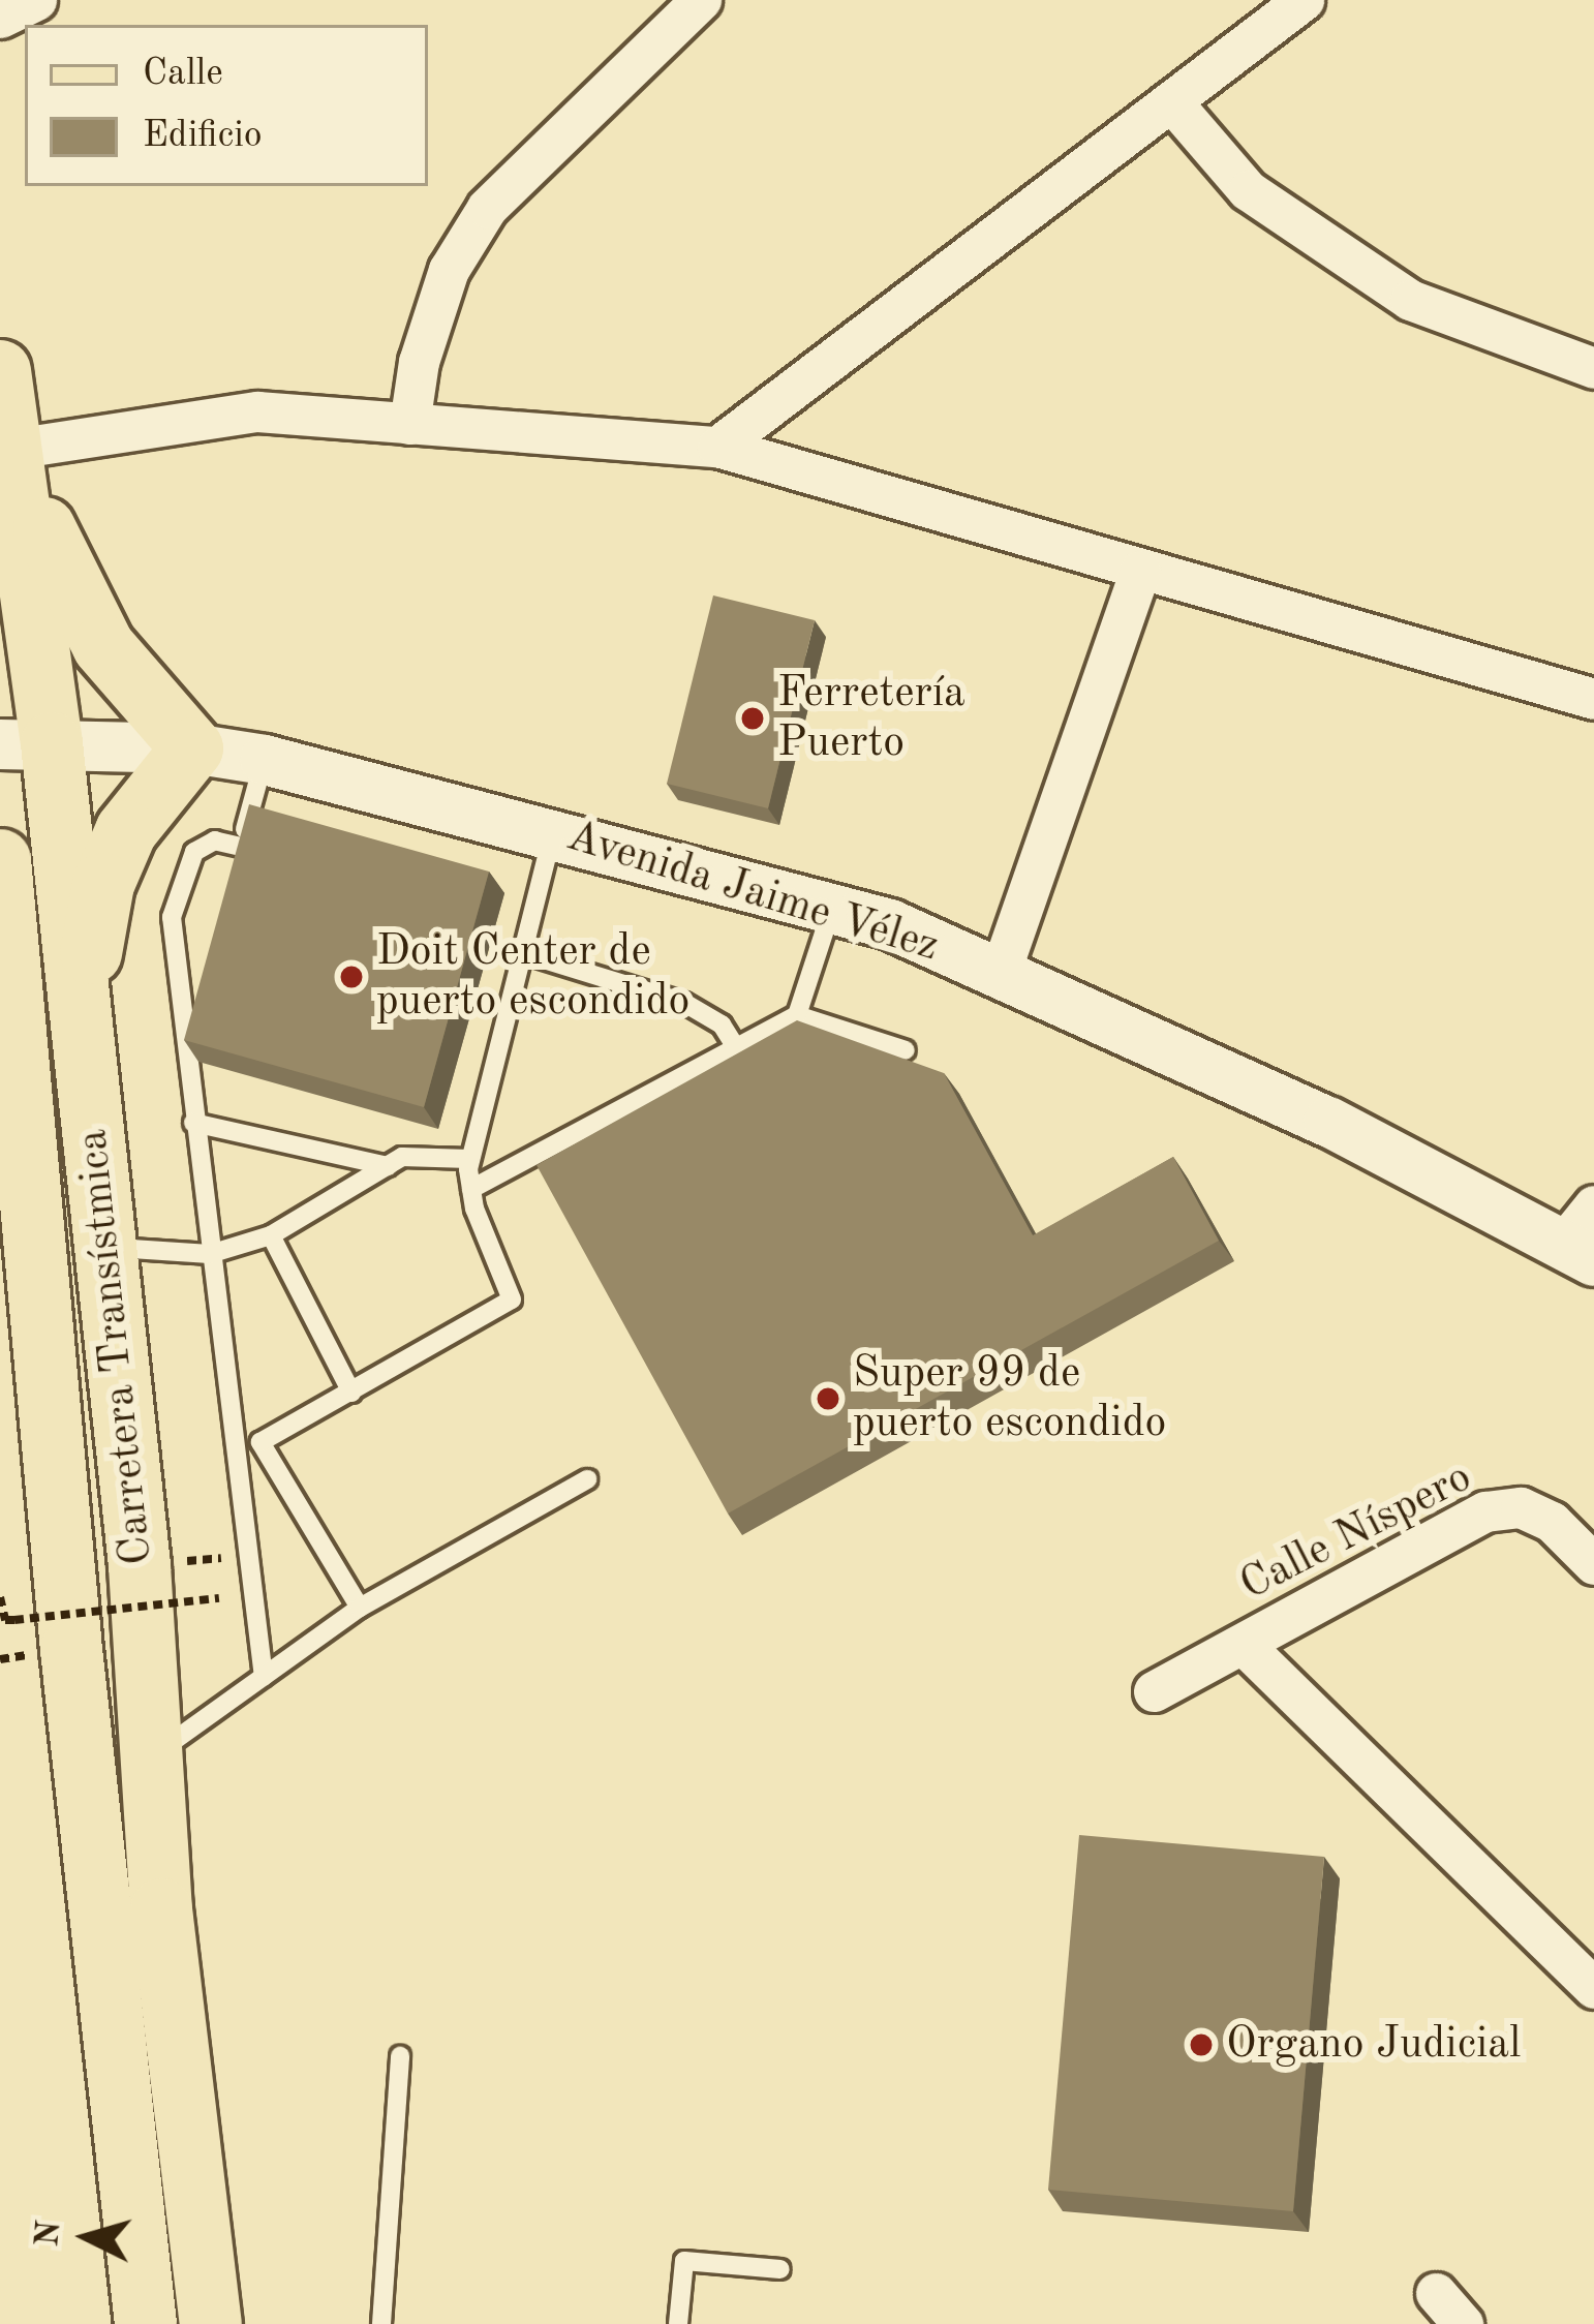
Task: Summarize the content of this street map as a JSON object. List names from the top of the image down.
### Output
{
  "streets": {
    "main road": ["Carretera Transístmica"],
    "street": ["Avenida Jaime Vélez", "Calle Níspero"]
  },
  "crossings": [
    ["Avenida Jaime Vélez", "Carretera Transístmica"]
  ],
  "places": [
    "Ferretería Puerto",
    "Doit Center de puerto escondido",
    "Super 99 de puerto escondido",
    "Organo Judicial"
  ],
  "legend": ["Calle", "Edificio"],
  "north": "left"
}
